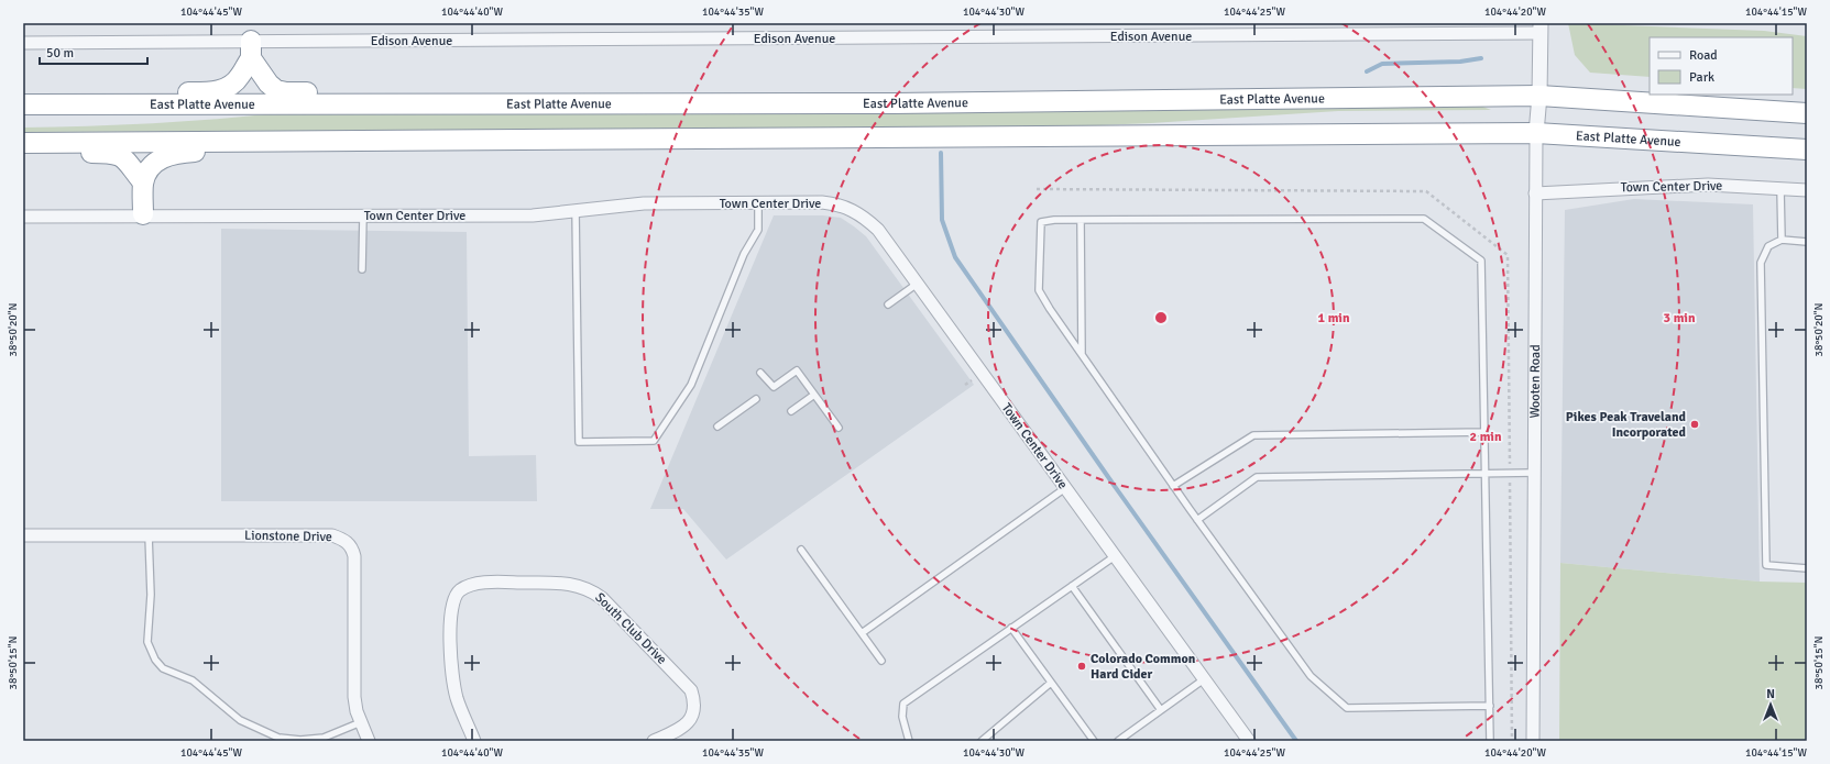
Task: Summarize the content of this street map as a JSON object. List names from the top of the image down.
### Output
{
  "streets": {
    "highway": ["East Platte Avenue"],
    "street": [
      "Edison Avenue",
      "Town Center Drive",
      "Wooten Road",
      "Lionstone Drive",
      "South Club Drive"
    ]
  },
  "crossings": [
    ["Edison Avenue", "Wooten Road"],
    ["East Platte Avenue", "Wooten Road"],
    ["Town Center Drive", "Wooten Road"]
  ],
  "places": ["Pikes Peak Traveland Incorporated", "Colorado Common Hard Cider"],
  "legend": ["Road", "Park"],
  "scale_bar": "50 m",
  "north": "top",
  "coordinates": [
    "104°44'45\"W",
    "104°44'40\"W",
    "104°44'35\"W",
    "104°44'30\"W",
    "104°44'25\"W",
    "104°44'20\"W",
    "104°44'15\"W",
    "38°50'20\"N",
    "38°50'15\"N"
  ],
  "rings": ["1 min", "3 min", "2 min"]
}
